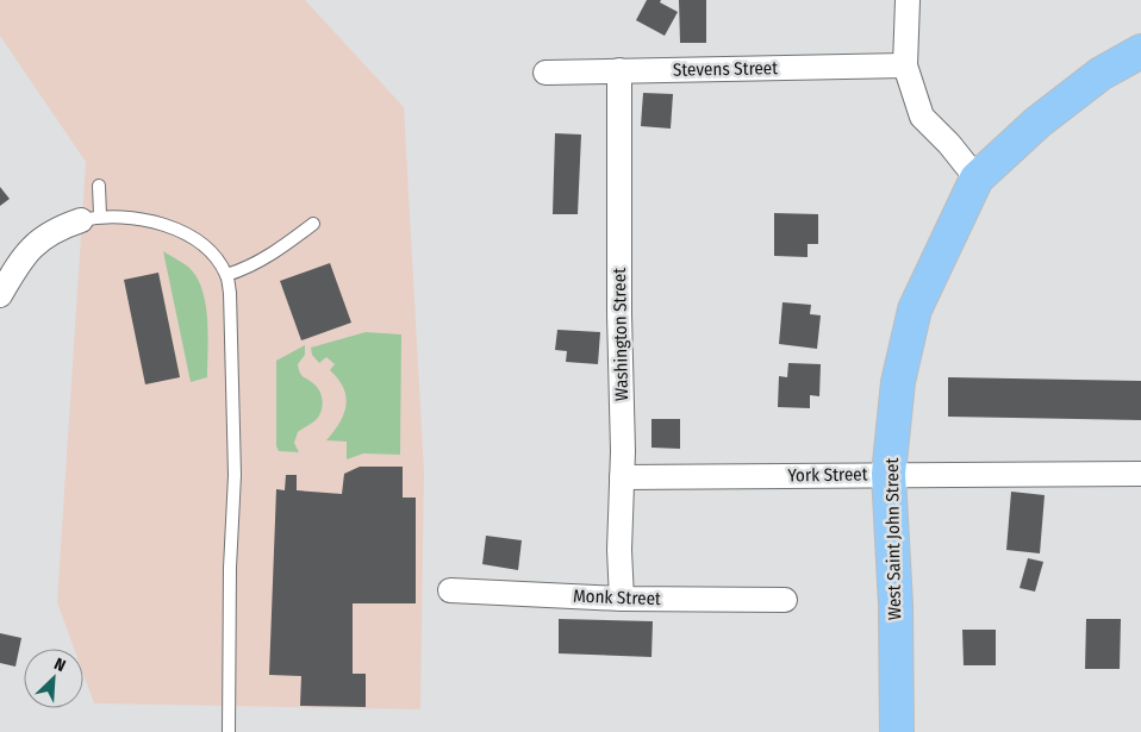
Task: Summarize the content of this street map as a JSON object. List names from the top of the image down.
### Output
{
  "streets": {
    "main road": ["West Saint John Street"],
    "street": [
      "Stevens Street",
      "Washington Street",
      "York Street",
      "Monk Street"
    ]
  },
  "crossings": [
    ["Stevens Street", "Washington Street"],
    ["Washington Street", "York Street"],
    ["Washington Street", "Monk Street"],
    ["York Street", "West Saint John Street"]
  ],
  "north": "top right"
}
